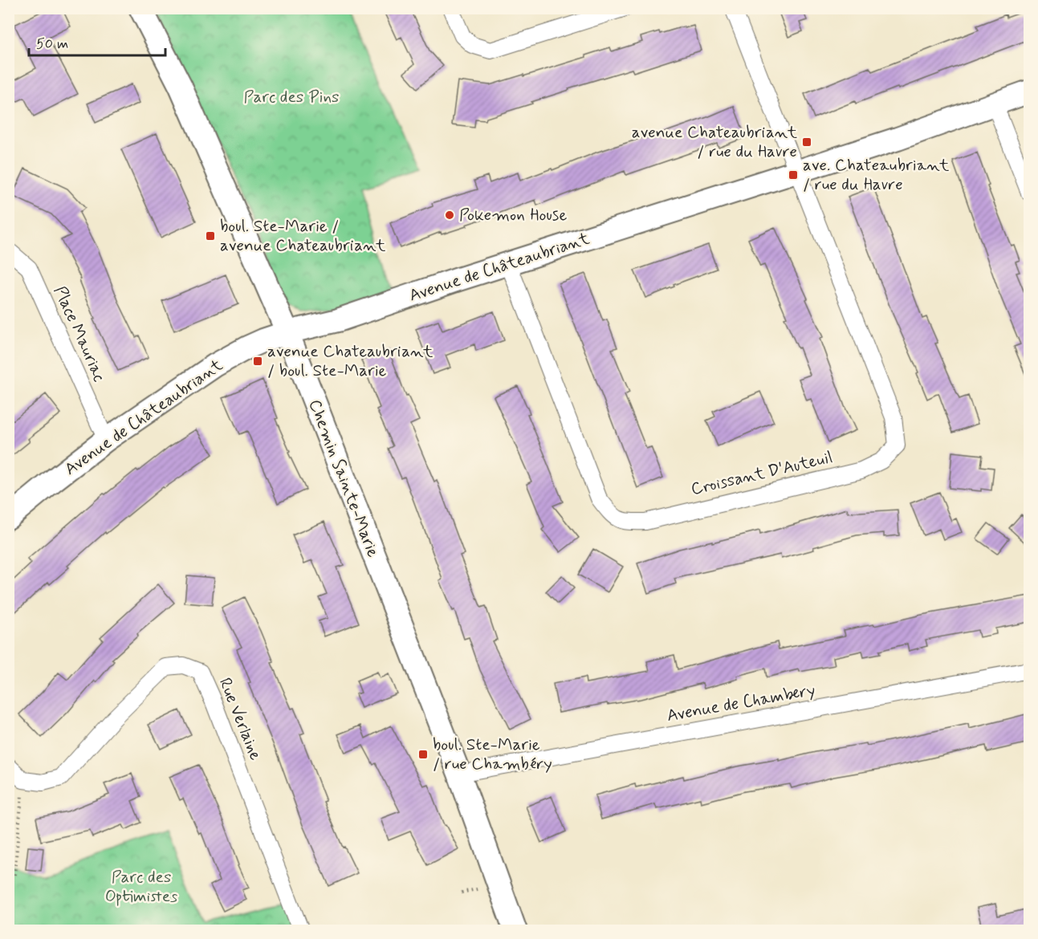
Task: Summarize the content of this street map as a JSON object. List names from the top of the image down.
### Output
{
  "streets": {
    "street": [
      "Avenue de Châteaubriant",
      "Place Mauriac",
      "Croissant D'Auteuil",
      "Chemin Sainte-Marie",
      "Avenue de Chambery",
      "Rue Verlaine"
    ]
  },
  "crossings": [
    ["Avenue de Châteaubriant", "Place Mauriac"],
    ["Avenue de Châteaubriant", "Croissant D'Auteuil"],
    ["Avenue de Châteaubriant", "Chemin Sainte-Marie"],
    ["Chemin Sainte-Marie", "Avenue de Chambery"]
  ],
  "parks": ["Parc des Pins", "Parc des Optimistes"],
  "places": {
    "transit": [
      "avenue Chateaubriant / rue du Havre",
      "ave. Chateaubriant / rue du Havre",
      "boul. Ste-Marie / avenue Chateaubriant",
      "avenue Chateaubriant / boul. Ste-Marie",
      "boul. Ste-Marie / rue Chambéry"
    ],
    "other": ["Pokemon House"]
  },
  "scale_bar": "50 m"
}
